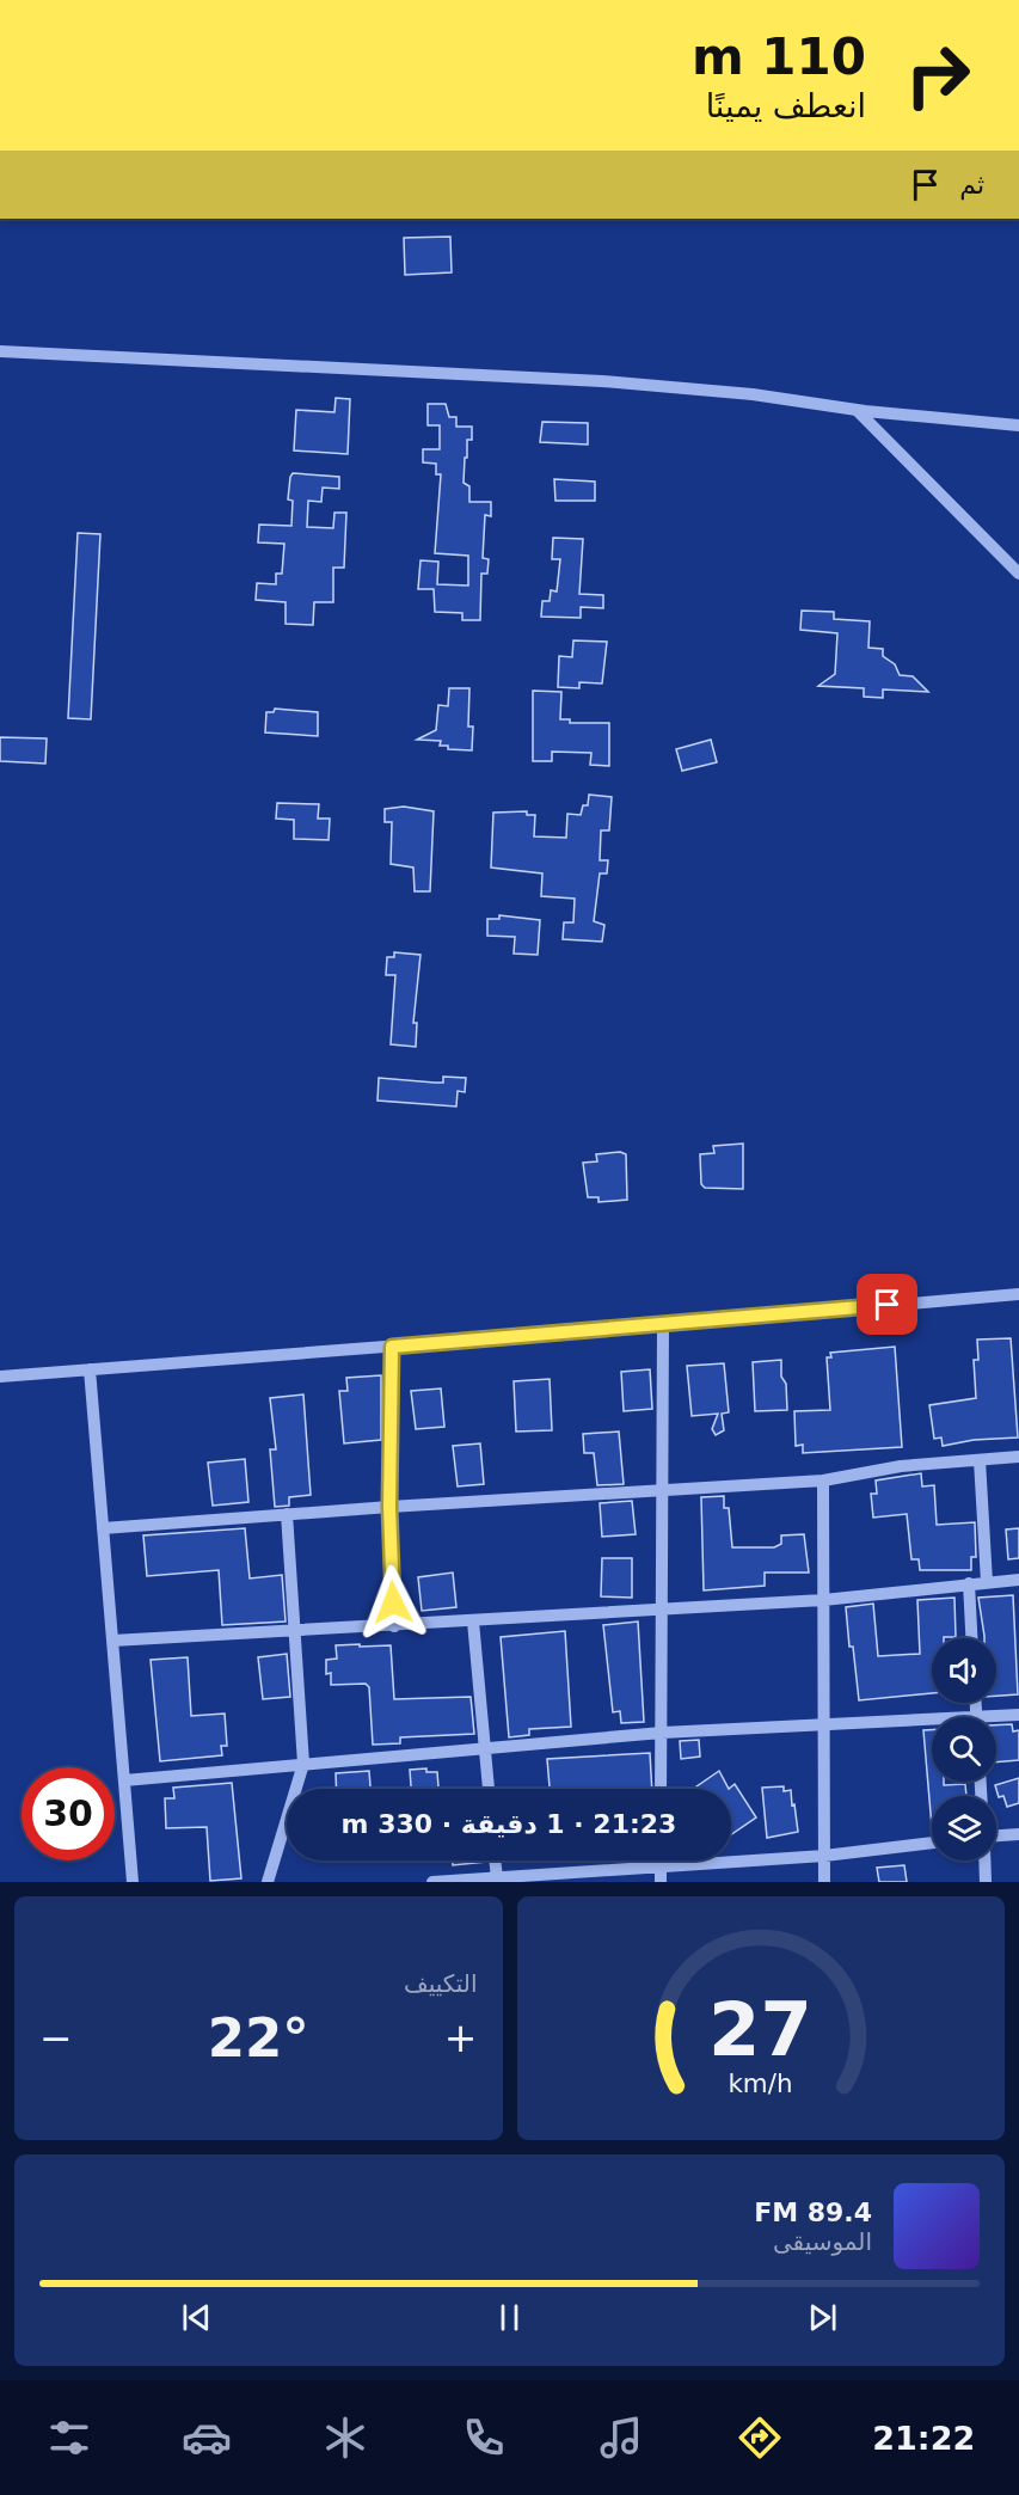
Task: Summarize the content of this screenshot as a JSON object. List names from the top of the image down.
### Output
{
  "page": {
    "turn": ["110 m", "انعطف يمينًا"],
    "then": "ثم",
    "limit": "30",
    "trip": "21:23 · 1 دقيقة · 330 m",
    "tile": "التكييف",
    "heat": ["−", "22°", "+"],
    "song": ["89.4 FM", "الموسيقى"],
    "tabs": "21:22",
    "gauge": ["27", "km/h"]
  }
}
